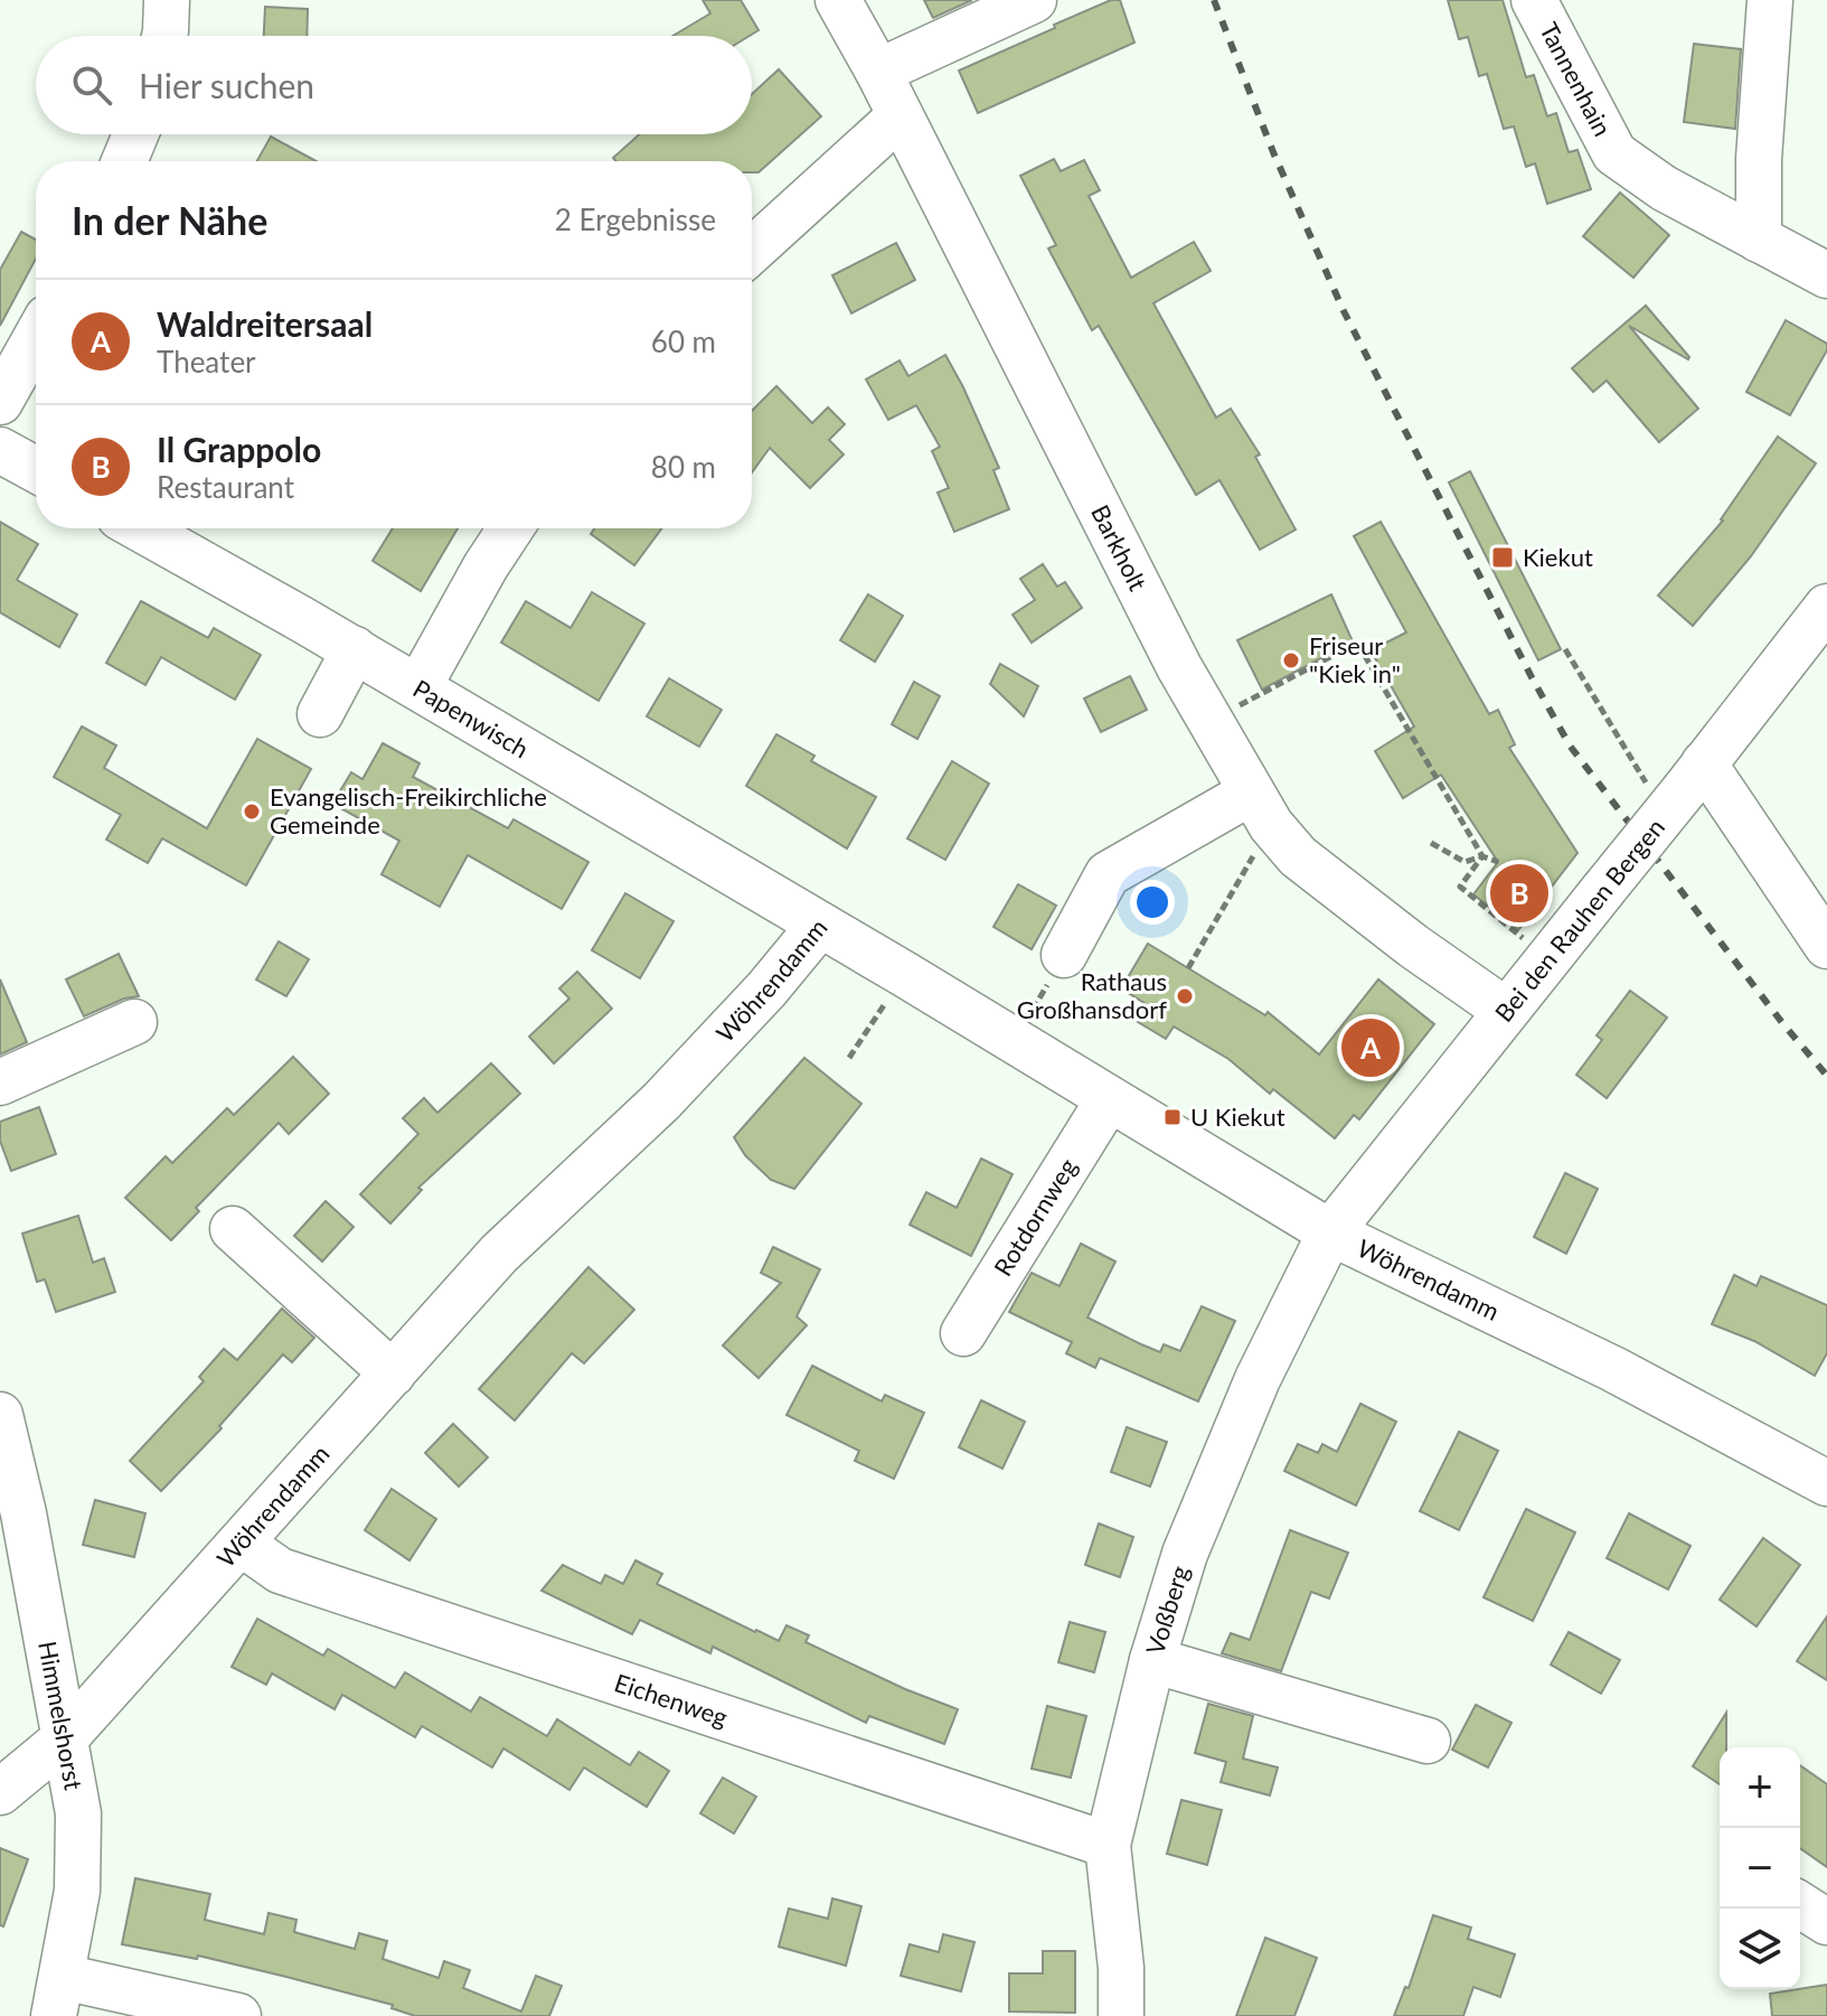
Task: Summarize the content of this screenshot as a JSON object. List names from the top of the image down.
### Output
{
  "streets": {
    "street": [
      "Tannenhain",
      "Barkholt",
      "Papenwisch",
      "Bei den Rauhen Bergen",
      "Wöhrendamm",
      "Rotdornweg",
      "Voßberg",
      "Eichenweg",
      "Himmelshorst"
    ]
  },
  "crossings": [
    ["Barkholt", "Bei den Rauhen Bergen"],
    ["Papenwisch", "Wöhrendamm"],
    ["Bei den Rauhen Bergen", "Wöhrendamm"],
    ["Bei den Rauhen Bergen", "Voßberg"],
    ["Wöhrendamm", "Rotdornweg"],
    ["Wöhrendamm", "Voßberg"],
    ["Wöhrendamm", "Eichenweg"],
    ["Wöhrendamm", "Himmelshorst"],
    ["Voßberg", "Eichenweg"]
  ],
  "places": {
    "transit": ["Kiekut", "U Kiekut"],
    "other": ["Friseur \"Kiek in\"", "Evangelisch-Freikirchliche Gemeinde", "Rathaus Großhansdorf"]
  },
  "page": {
    "search": "Hier suchen",
    "heading": ["In der Nähe", "2 Ergebnisse"],
    "list": [
      {
        "mark": "A",
        "name": "Waldreitersaal",
        "note": "Theater",
        "value": "60 m"
      },
      {
        "mark": "B",
        "name": "Il Grappolo",
        "note": "Restaurant",
        "value": "80 m"
      }
    ],
    "pins": ["B", "A"],
    "map_buttons": ["+", "−"]
  }
}
